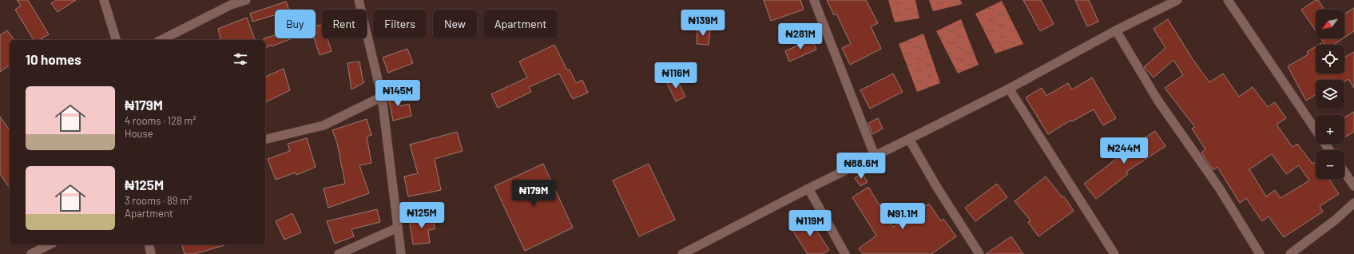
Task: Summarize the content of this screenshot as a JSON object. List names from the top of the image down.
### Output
{
  "north": "bottom left",
  "page": {
    "map_buttons": ["+", "−"],
    "price": [
      "₦139M",
      "₦281M",
      "₦116M",
      "₦145M",
      "₦244M",
      "₦88.6M",
      "₦179M",
      "₦125M",
      "₦91.1M",
      "₦119M"
    ],
    "chip": [
      "Buy",
      "Rent",
      "Filters",
      "New",
      "Apartment"
    ],
    "heading": "10 homes",
    "list": [
      {
        "name": "₦179M",
        "note": "4 rooms · 128 m² · House"
      },
      {
        "name": "₦125M",
        "note": "3 rooms · 89 m² · Apartment"
      }
    ]
  }
}
